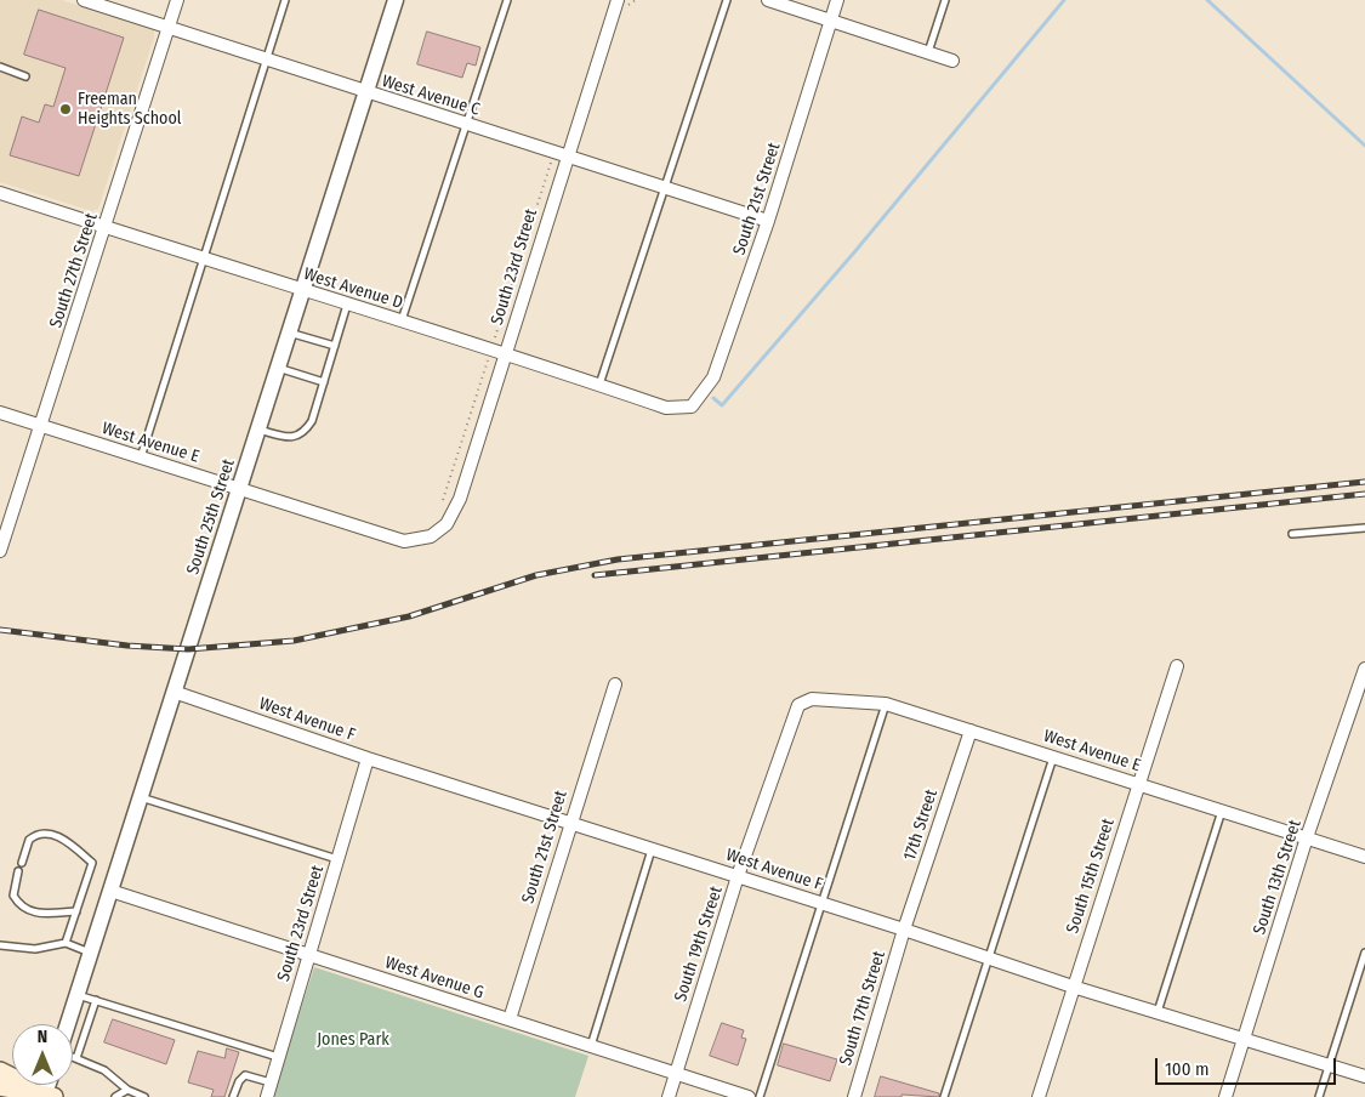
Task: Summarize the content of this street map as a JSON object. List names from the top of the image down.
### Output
{
  "streets": {
    "street": [
      "West Avenue C",
      "South 21st Street",
      "South 23rd Street",
      "South 27th Street",
      "West Avenue D",
      "West Avenue E",
      "South 25th Street",
      "West Avenue F",
      "17th Street",
      "South 15th Street",
      "South 13th Street",
      "South 19th Street",
      "West Avenue G",
      "South 17th Street"
    ]
  },
  "crossings": [
    ["West Avenue C", "South 21st Street"],
    ["West Avenue C", "South 23rd Street"],
    ["West Avenue C", "South 27th Street"],
    ["West Avenue C", "South 25th Street"],
    ["South 21st Street", "West Avenue D"],
    ["South 21st Street", "West Avenue F"],
    ["South 21st Street", "West Avenue G"],
    ["South 23rd Street", "West Avenue D"],
    ["South 23rd Street", "West Avenue E"],
    ["South 23rd Street", "West Avenue F"],
    ["South 23rd Street", "West Avenue G"],
    ["South 27th Street", "West Avenue D"],
    ["South 27th Street", "West Avenue E"],
    ["West Avenue D", "South 25th Street"],
    ["West Avenue E", "South 25th Street"],
    ["West Avenue E", "17th Street"],
    ["West Avenue E", "South 15th Street"],
    ["West Avenue E", "South 13th Street"],
    ["West Avenue E", "South 19th Street"],
    ["South 25th Street", "West Avenue F"],
    ["South 25th Street", "West Avenue G"],
    ["West Avenue F", "17th Street"],
    ["West Avenue F", "South 15th Street"],
    ["West Avenue F", "South 13th Street"],
    ["West Avenue F", "South 19th Street"],
    ["West Avenue F", "South 17th Street"],
    ["17th Street", "South 17th Street"],
    ["South 19th Street", "West Avenue G"]
  ],
  "parks": ["Jones Park"],
  "places": ["Freeman Heights School"],
  "scale_bar": "100 m",
  "north": "top"
}
